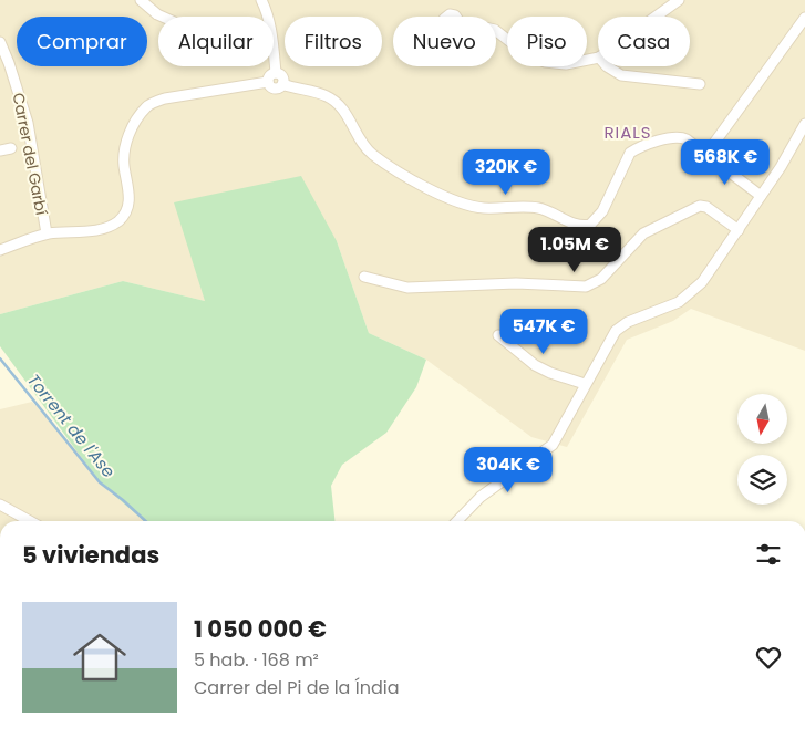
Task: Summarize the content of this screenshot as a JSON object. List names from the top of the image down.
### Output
{
  "streets": {
    "street": ["Carrer del Garbí"]
  },
  "districts": ["RIALS"],
  "water": ["Torrent de l'Ase"],
  "north": "bottom",
  "page": {
    "chip": [
      "Comprar",
      "Alquilar",
      "Filtros",
      "Nuevo",
      "Piso",
      "Casa"
    ],
    "price": [
      "568K €",
      "320K €",
      "1.05M €",
      "547K €",
      "304K €"
    ],
    "heading": "5 viviendas",
    "list": [
      {
        "name": "1 050 000 €",
        "note": "5 hab. · 168 m² · Carrer del Pi de la Índia"
      }
    ]
  }
}
